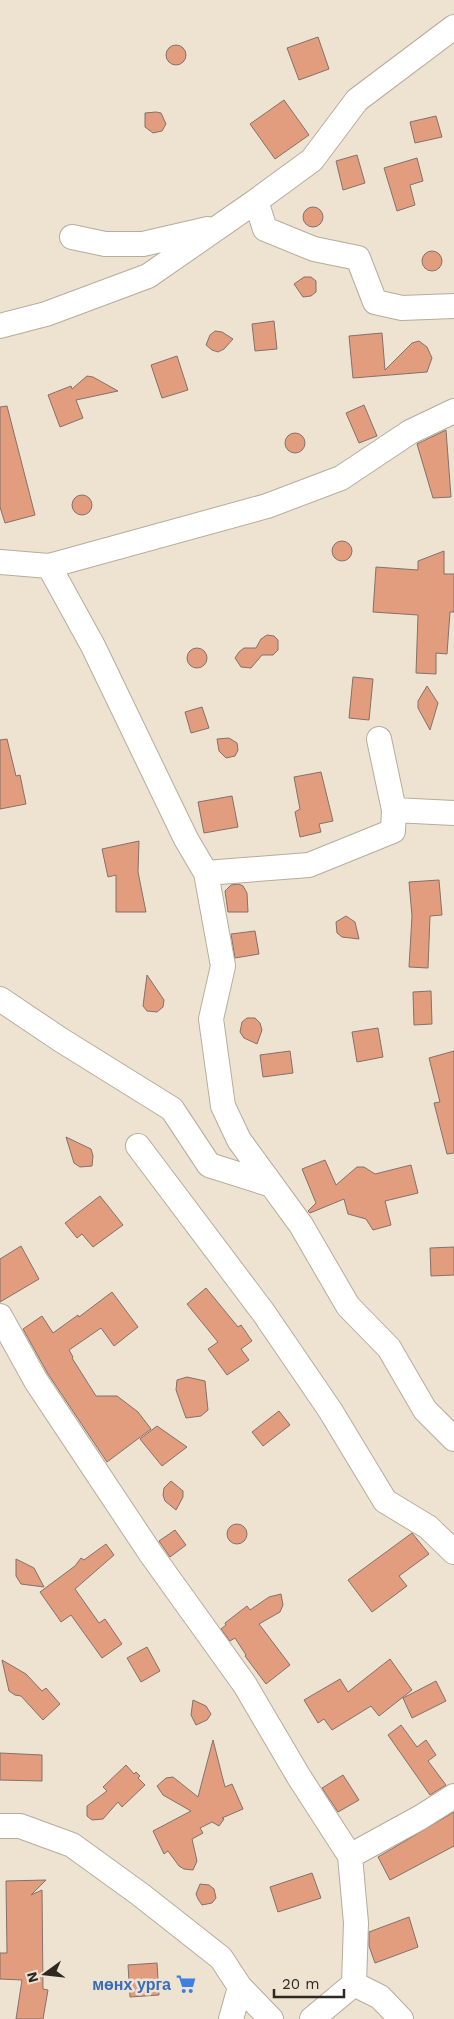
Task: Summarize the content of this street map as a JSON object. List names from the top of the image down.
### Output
{
  "places": {
    "supermarket": ["мөнх урга"]
  },
  "scale_bar": "20 m",
  "north": "left"
}
